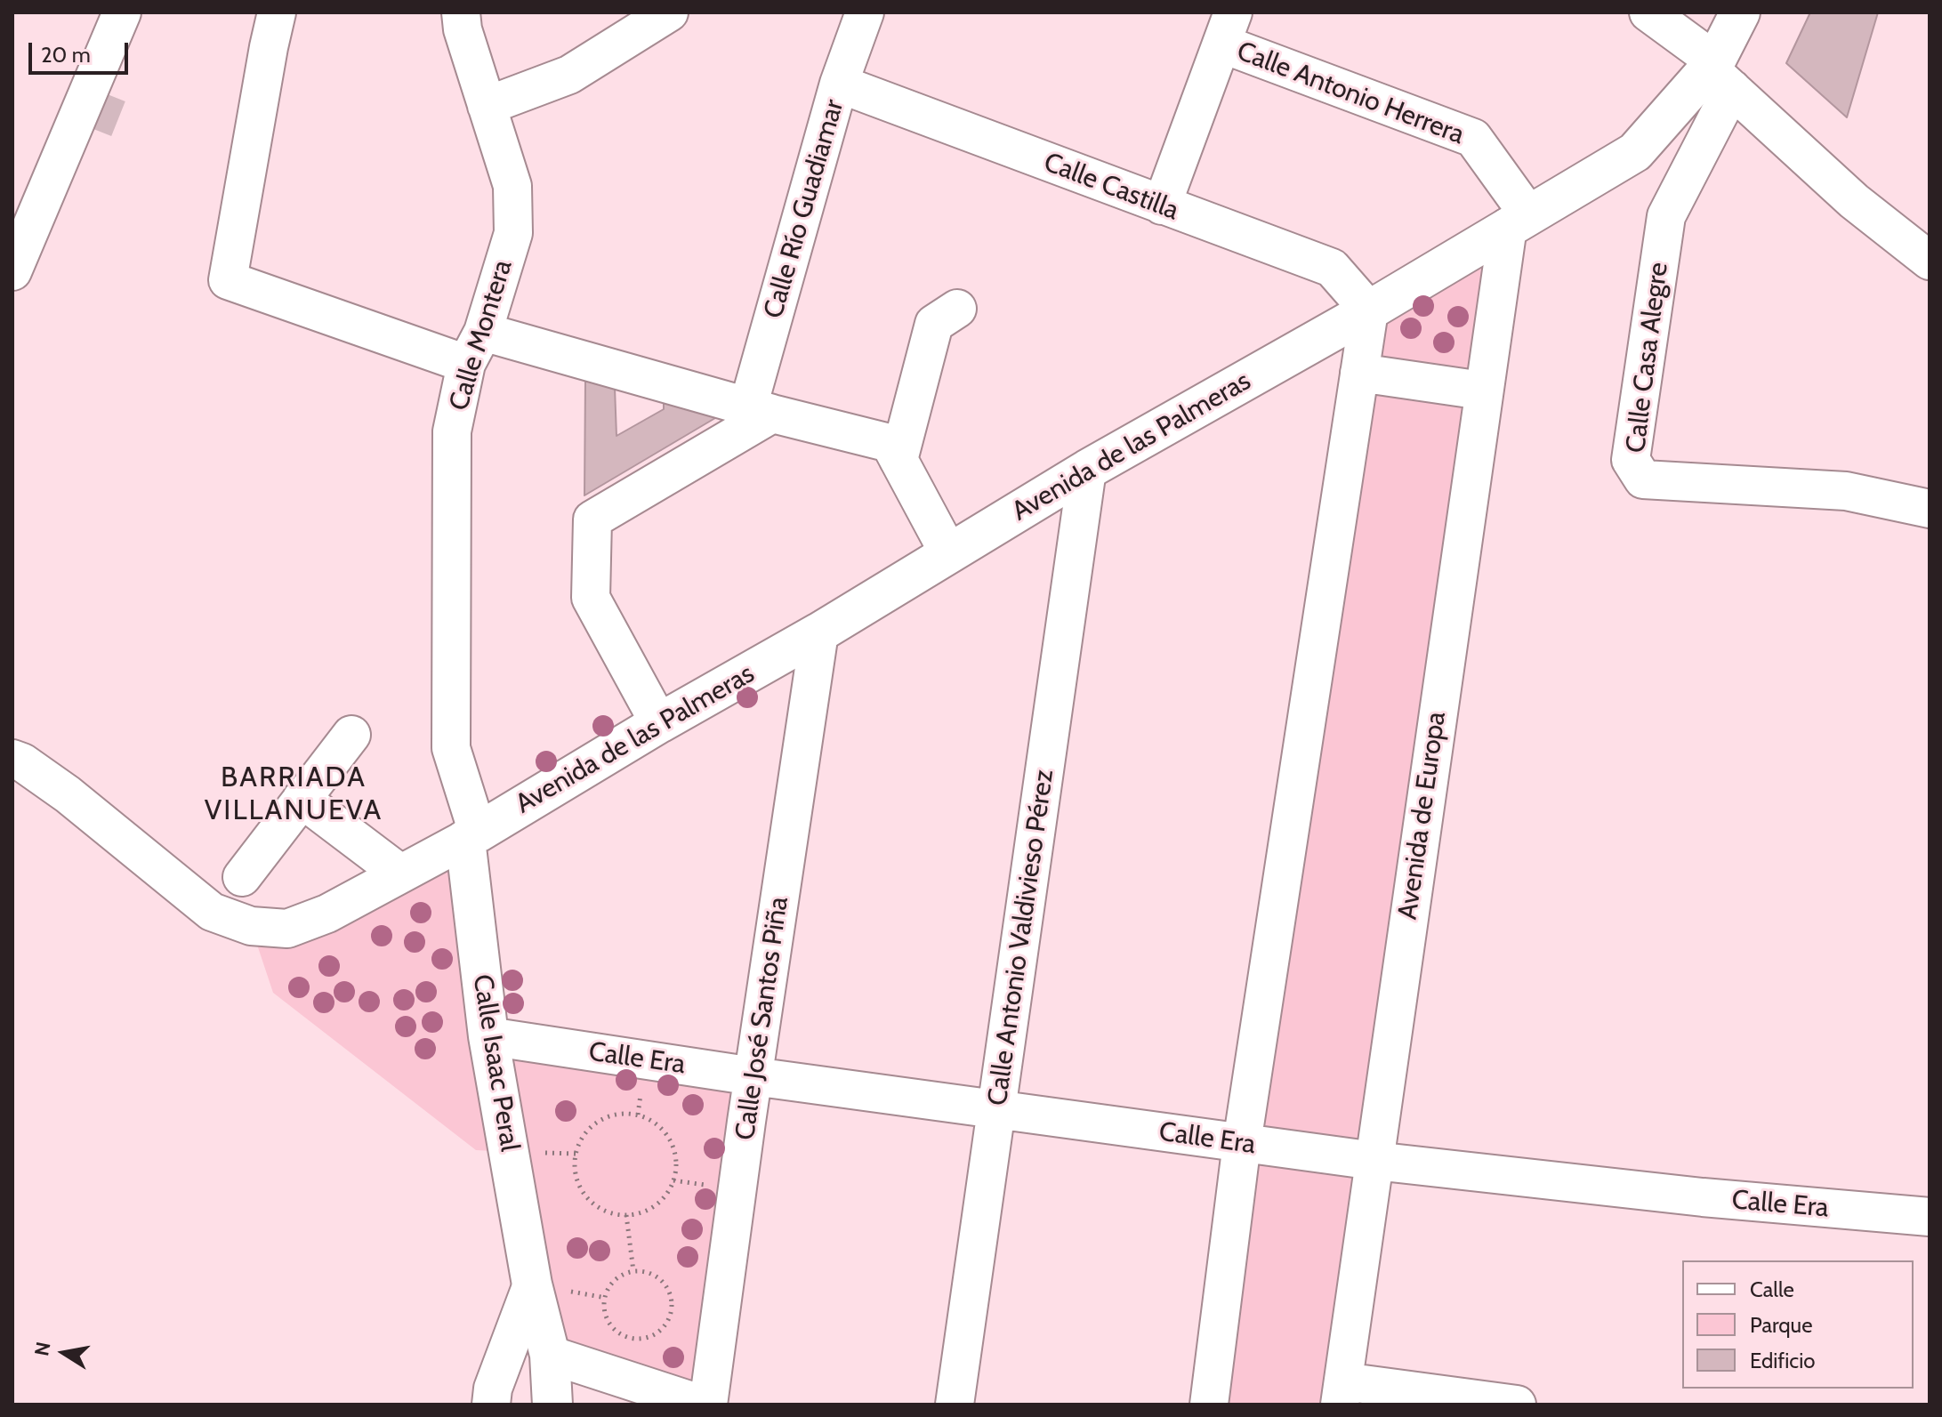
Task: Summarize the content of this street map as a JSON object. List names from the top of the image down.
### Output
{
  "streets": {
    "main road": ["Avenida de las Palmeras", "Calle Isaac Peral"],
    "street": [
      "Calle Antonio Herrera",
      "Calle Castilla",
      "Calle Río Guadiamar",
      "Calle Montera",
      "Calle Casa Alegre",
      "Avenida de Europa",
      "Calle Antonio Valdivieso Pérez",
      "Calle José Santos Piña",
      "Calle Era"
    ]
  },
  "crossings": [
    ["Calle Antonio Herrera", "Avenida de las Palmeras"],
    ["Calle Antonio Herrera", "Avenida de Europa"],
    ["Calle Castilla", "Calle Río Guadiamar"],
    ["Calle Castilla", "Avenida de las Palmeras"],
    ["Calle Montera", "Avenida de las Palmeras"],
    ["Calle Montera", "Calle Isaac Peral"],
    ["Calle Casa Alegre", "Avenida de las Palmeras"],
    ["Avenida de las Palmeras", "Avenida de Europa"],
    ["Avenida de las Palmeras", "Calle Antonio Valdivieso Pérez"],
    ["Avenida de las Palmeras", "Calle José Santos Piña"],
    ["Avenida de las Palmeras", "Calle Isaac Peral"],
    ["Avenida de Europa", "Calle Era"],
    ["Calle Antonio Valdivieso Pérez", "Calle Era"],
    ["Calle José Santos Piña", "Calle Era"],
    ["Calle Era", "Calle Isaac Peral"]
  ],
  "districts": ["BARRIADA VILLANUEVA"],
  "legend": ["Calle", "Parque", "Edificio"],
  "scale_bar": "20 m",
  "north": "left"
}
